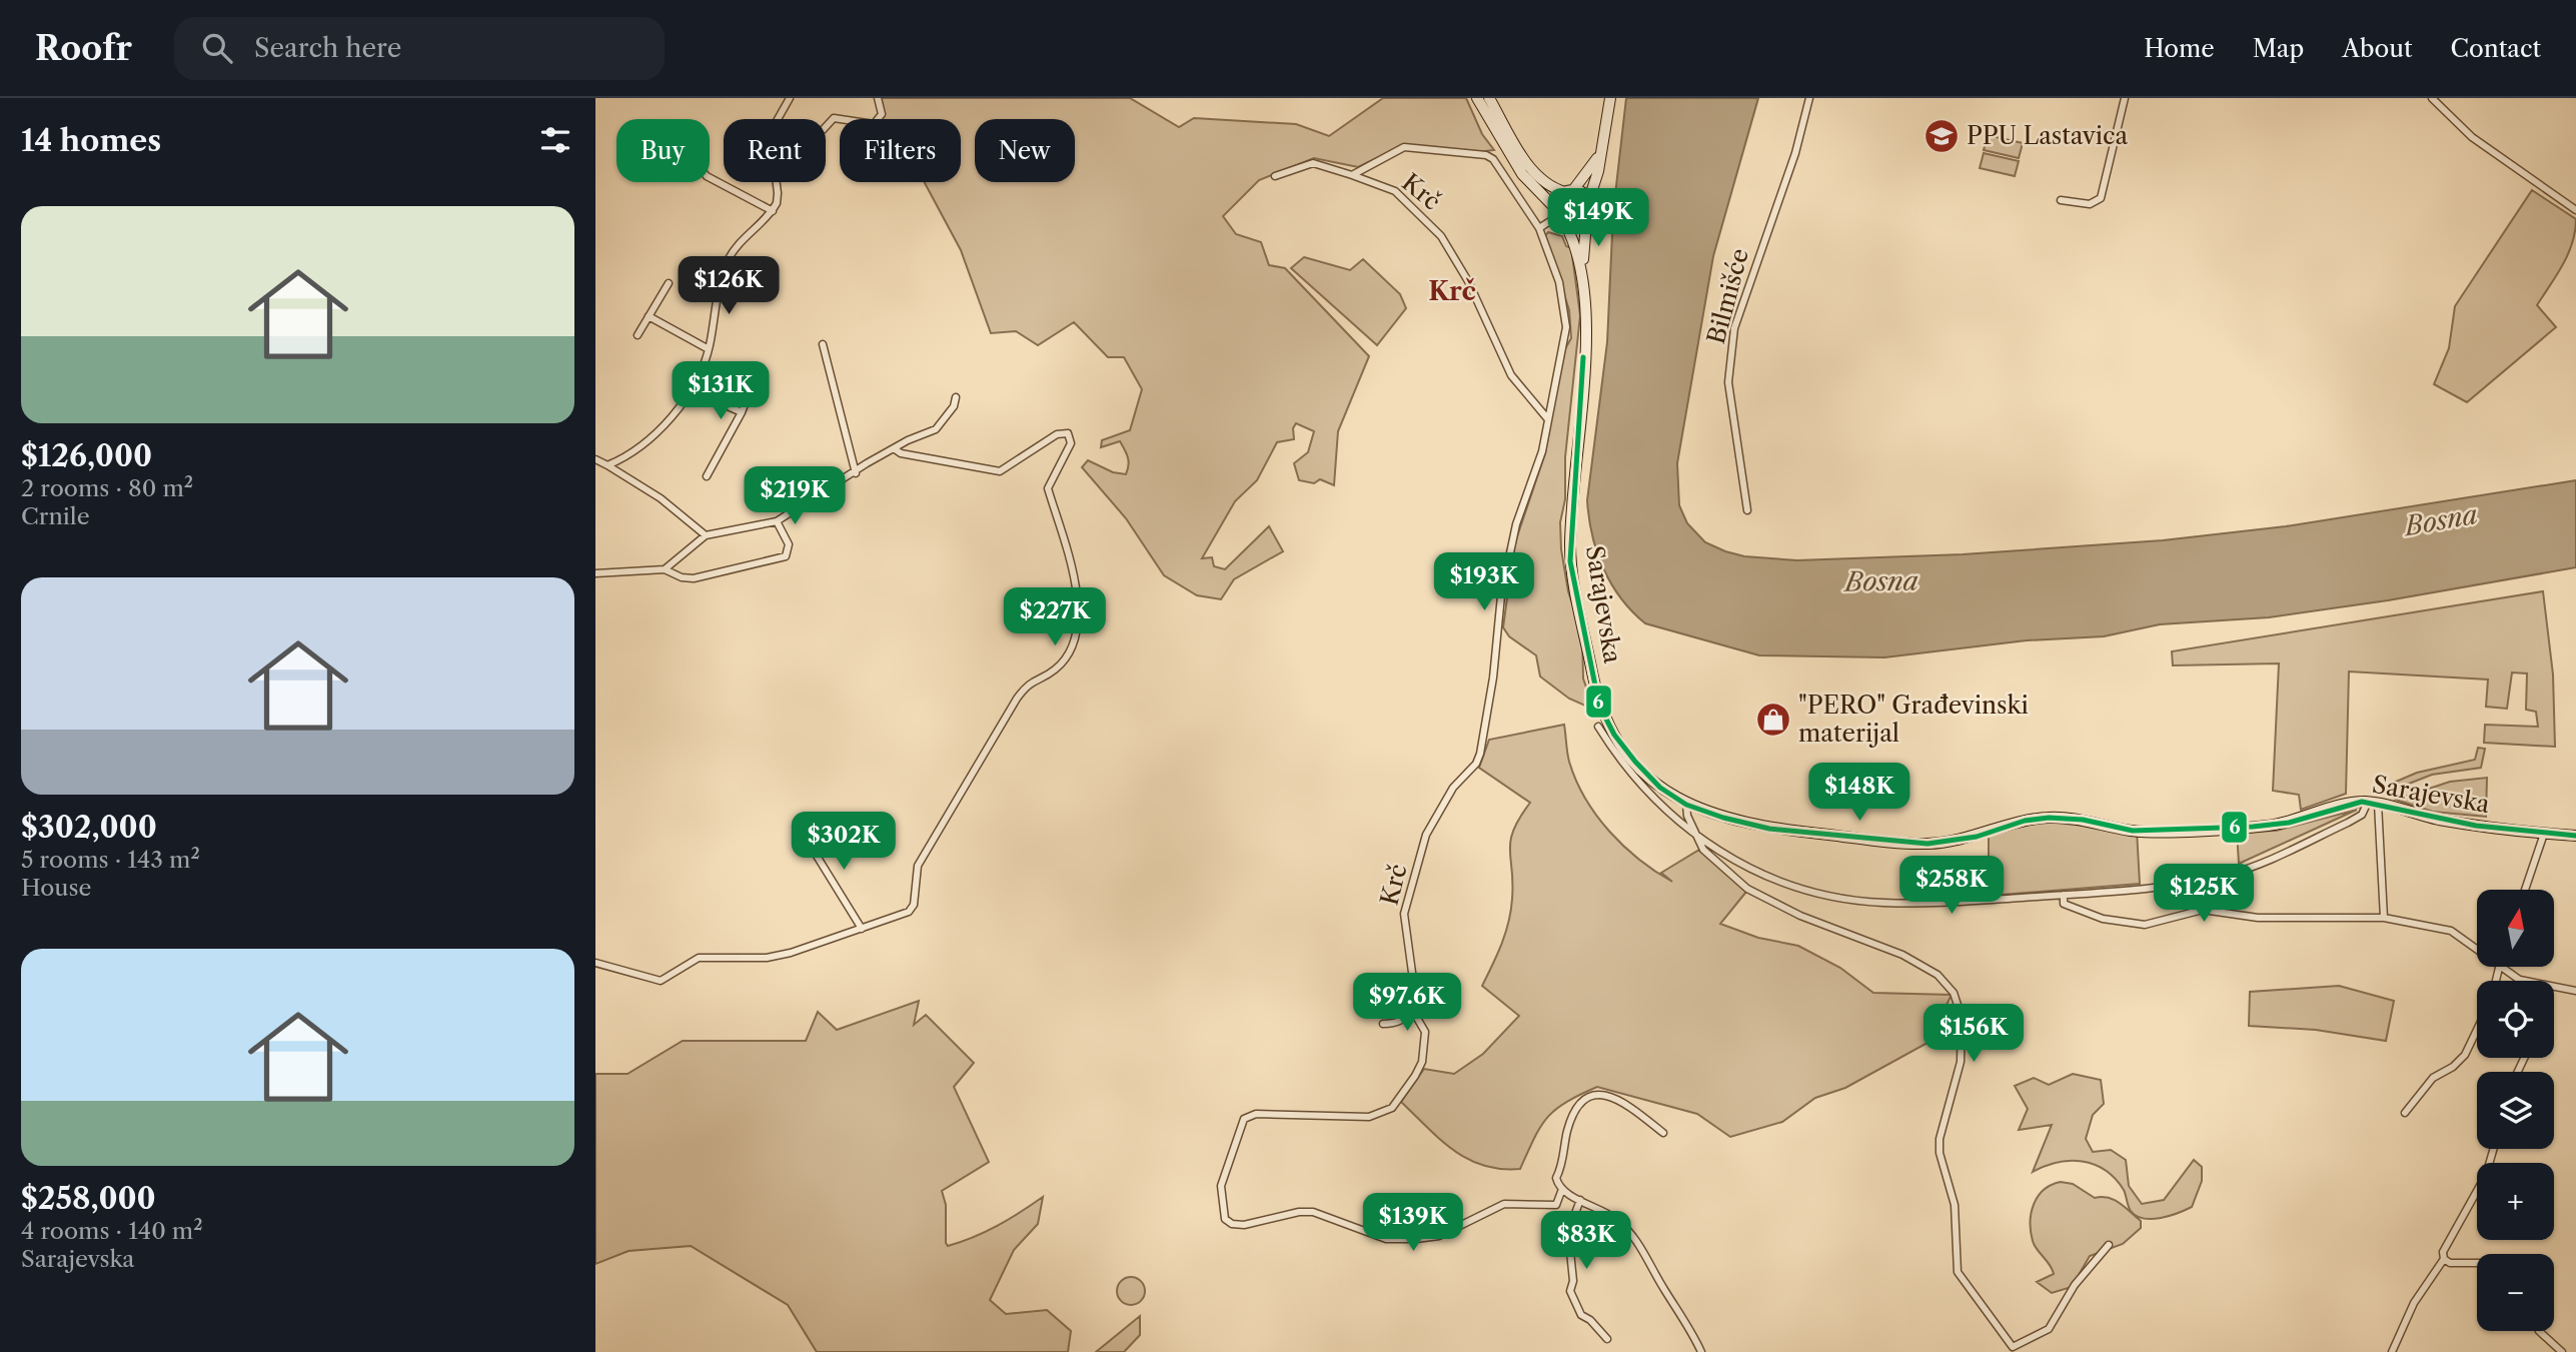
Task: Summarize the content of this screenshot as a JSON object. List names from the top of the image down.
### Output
{
  "streets": {
    "main road": ["Sarajevska"],
    "street": ["Krč", "Bilmišće"]
  },
  "districts": ["Krč"],
  "water": ["Bosna"],
  "places": {
    "school or university": ["PPU Lastavica"],
    "shop": ["\"PERO\" Građevinski materijal"]
  },
  "lines": ["transit line 6"],
  "north": "top",
  "page": {
    "header": "Roofr",
    "search": "Search here",
    "nav": [
      "Home",
      "Map",
      "About",
      "Contact"
    ],
    "heading": "14 homes",
    "chip": [
      "Buy",
      "Rent",
      "Filters",
      "New"
    ],
    "list": [
      {
        "name": "$126,000",
        "note": "2 rooms · 80 m² · Crnile"
      },
      {
        "name": "$302,000",
        "note": "5 rooms · 143 m² · House"
      },
      {
        "name": "$258,000",
        "note": "4 rooms · 140 m² · Sarajevska"
      }
    ],
    "price": [
      "$149K",
      "$126K",
      "$131K",
      "$219K",
      "$193K",
      "$227K",
      "$148K",
      "$302K",
      "$258K",
      "$125K",
      "$97.6K",
      "$156K",
      "$139K",
      "$83K"
    ],
    "map_buttons": ["+", "−"]
  }
}
